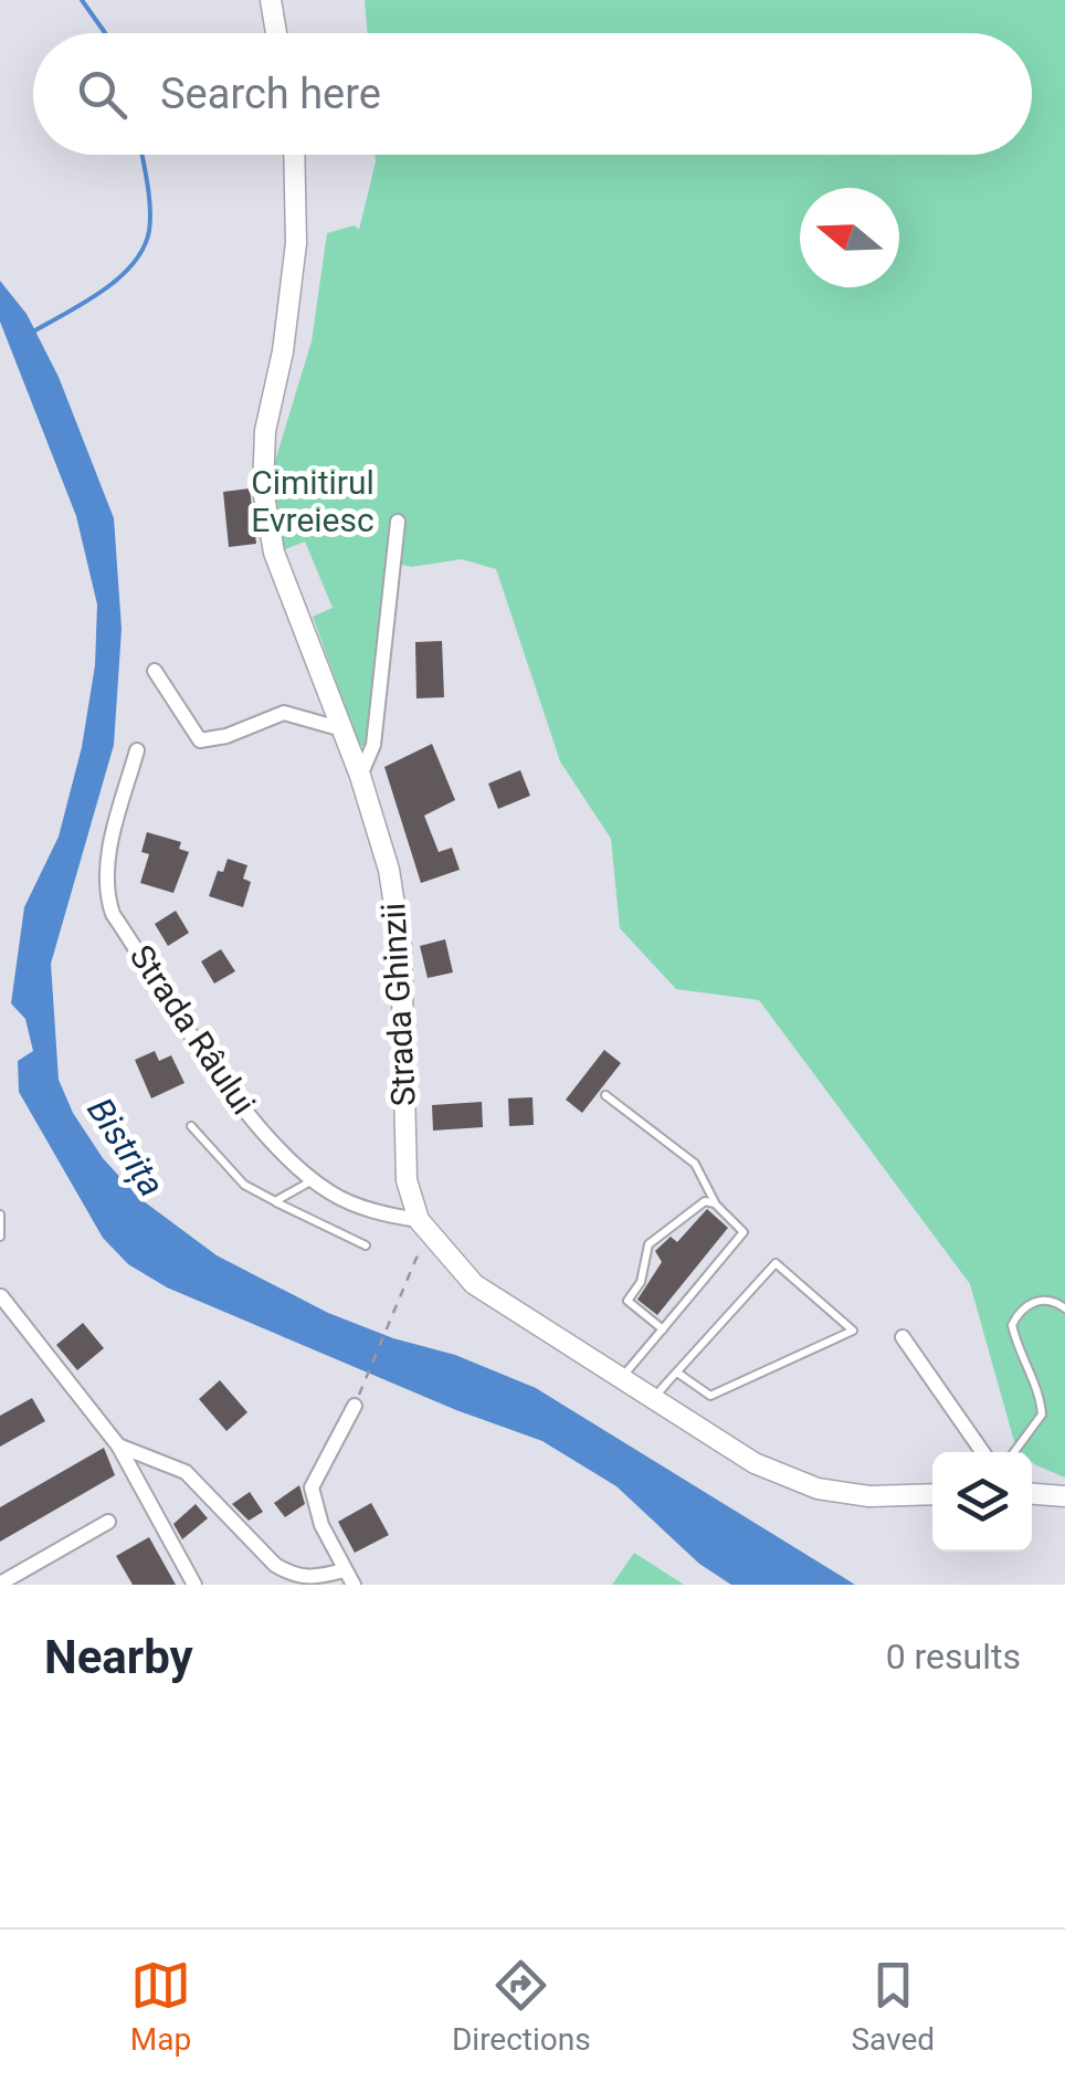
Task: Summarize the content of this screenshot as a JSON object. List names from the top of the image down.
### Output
{
  "streets": {
    "street": ["Strada Ghinzii", "Strada Râului"]
  },
  "crossings": [
    ["Strada Ghinzii", "Strada Râului"]
  ],
  "water": ["Bistrița"],
  "parks": ["Cimitirul Evreiesc"],
  "north": "left",
  "page": {
    "search": "Search here",
    "heading": ["Nearby", "0 results"],
    "nav": ["Map", "Directions", "Saved"]
  }
}
